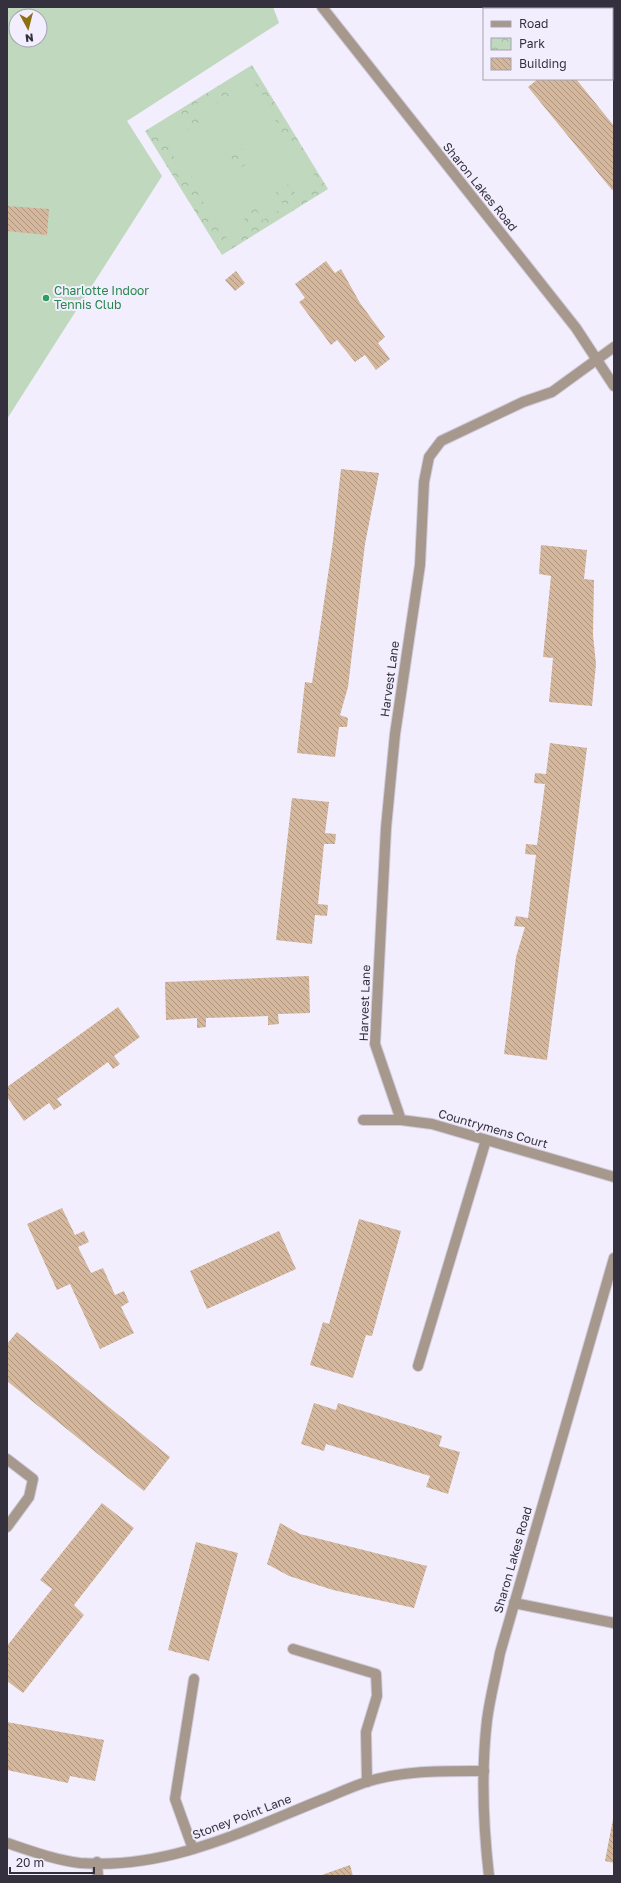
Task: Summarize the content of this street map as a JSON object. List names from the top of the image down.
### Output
{
  "streets": {
    "street": [
      "Sharon Lakes Road",
      "Harvest Lane",
      "Countrymens Court",
      "Stoney Point Lane"
    ]
  },
  "crossings": [
    ["Sharon Lakes Road", "Harvest Lane"],
    ["Sharon Lakes Road", "Stoney Point Lane"],
    ["Harvest Lane", "Countrymens Court"]
  ],
  "places": ["Charlotte Indoor Tennis Club"],
  "legend": ["Road", "Park", "Building"],
  "scale_bar": "20 m",
  "north": "bottom"
}
